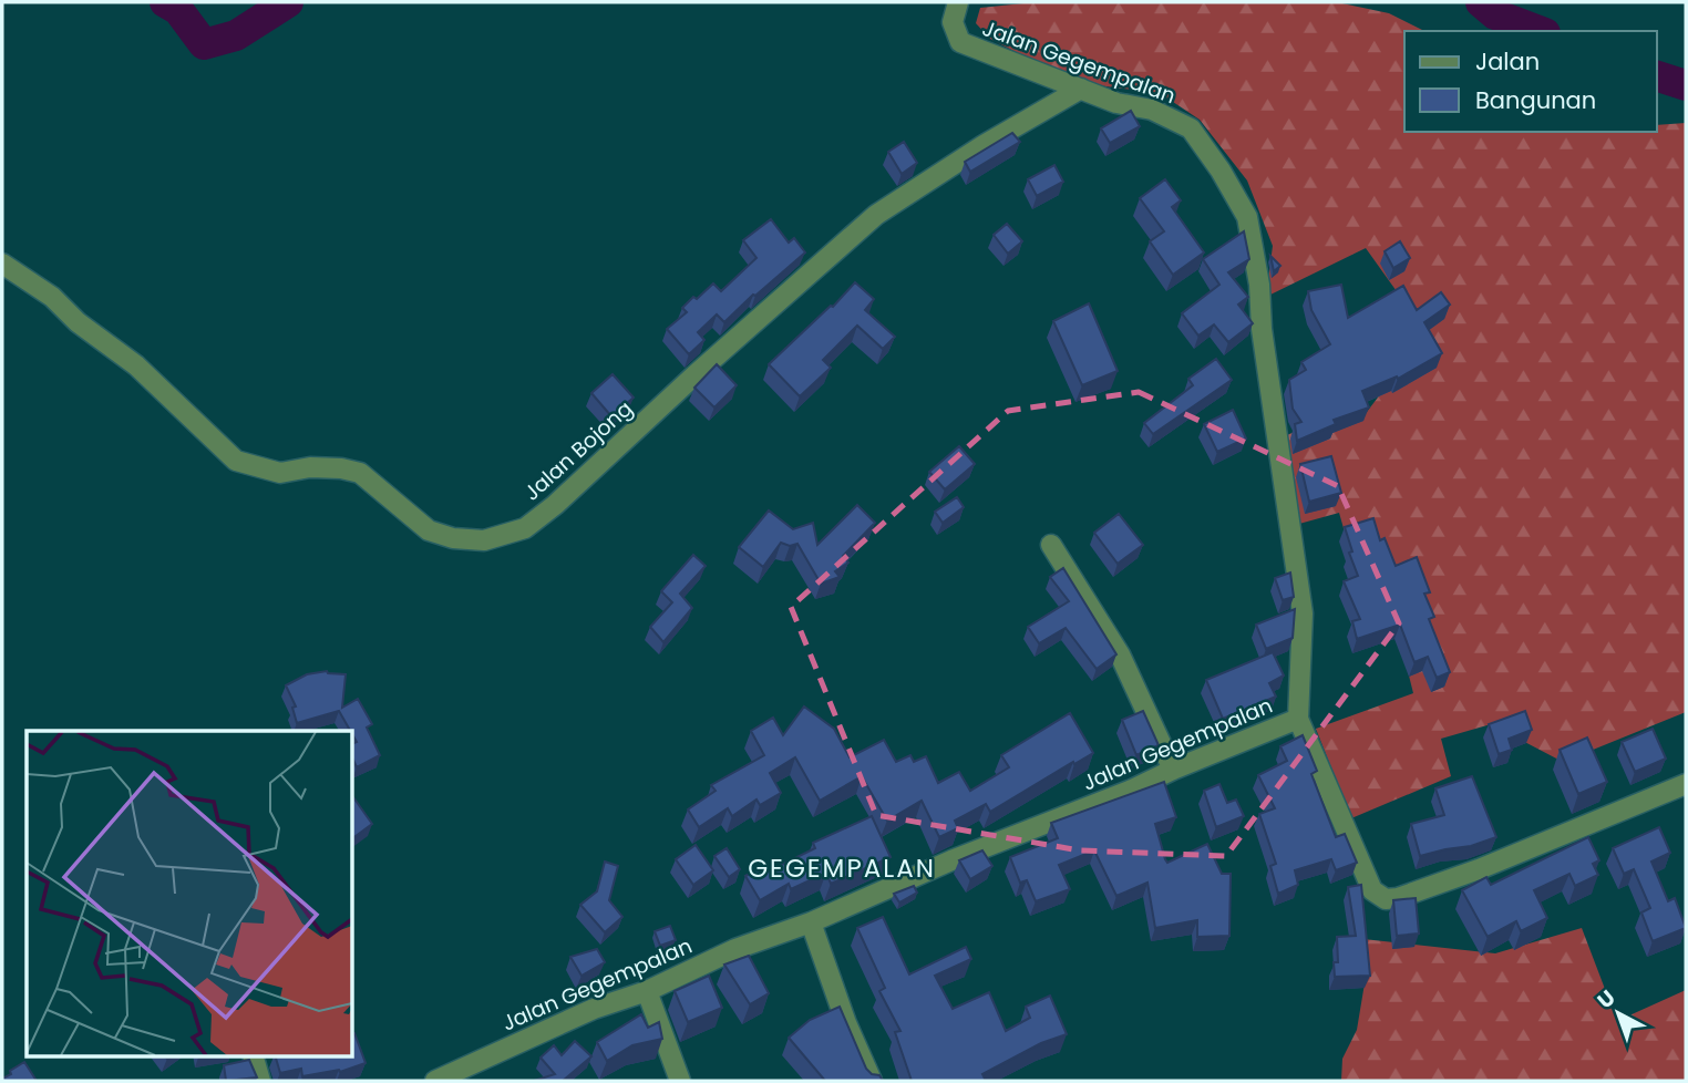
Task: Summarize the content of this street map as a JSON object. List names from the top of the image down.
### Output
{
  "streets": {
    "street": ["Jalan Gegempalan", "Jalan Bojong"]
  },
  "crossings": [
    ["Jalan Gegempalan", "Jalan Bojong"]
  ],
  "districts": ["GEGEMPALAN"],
  "legend": ["Jalan", "Bangunan"],
  "north": "top left"
}
